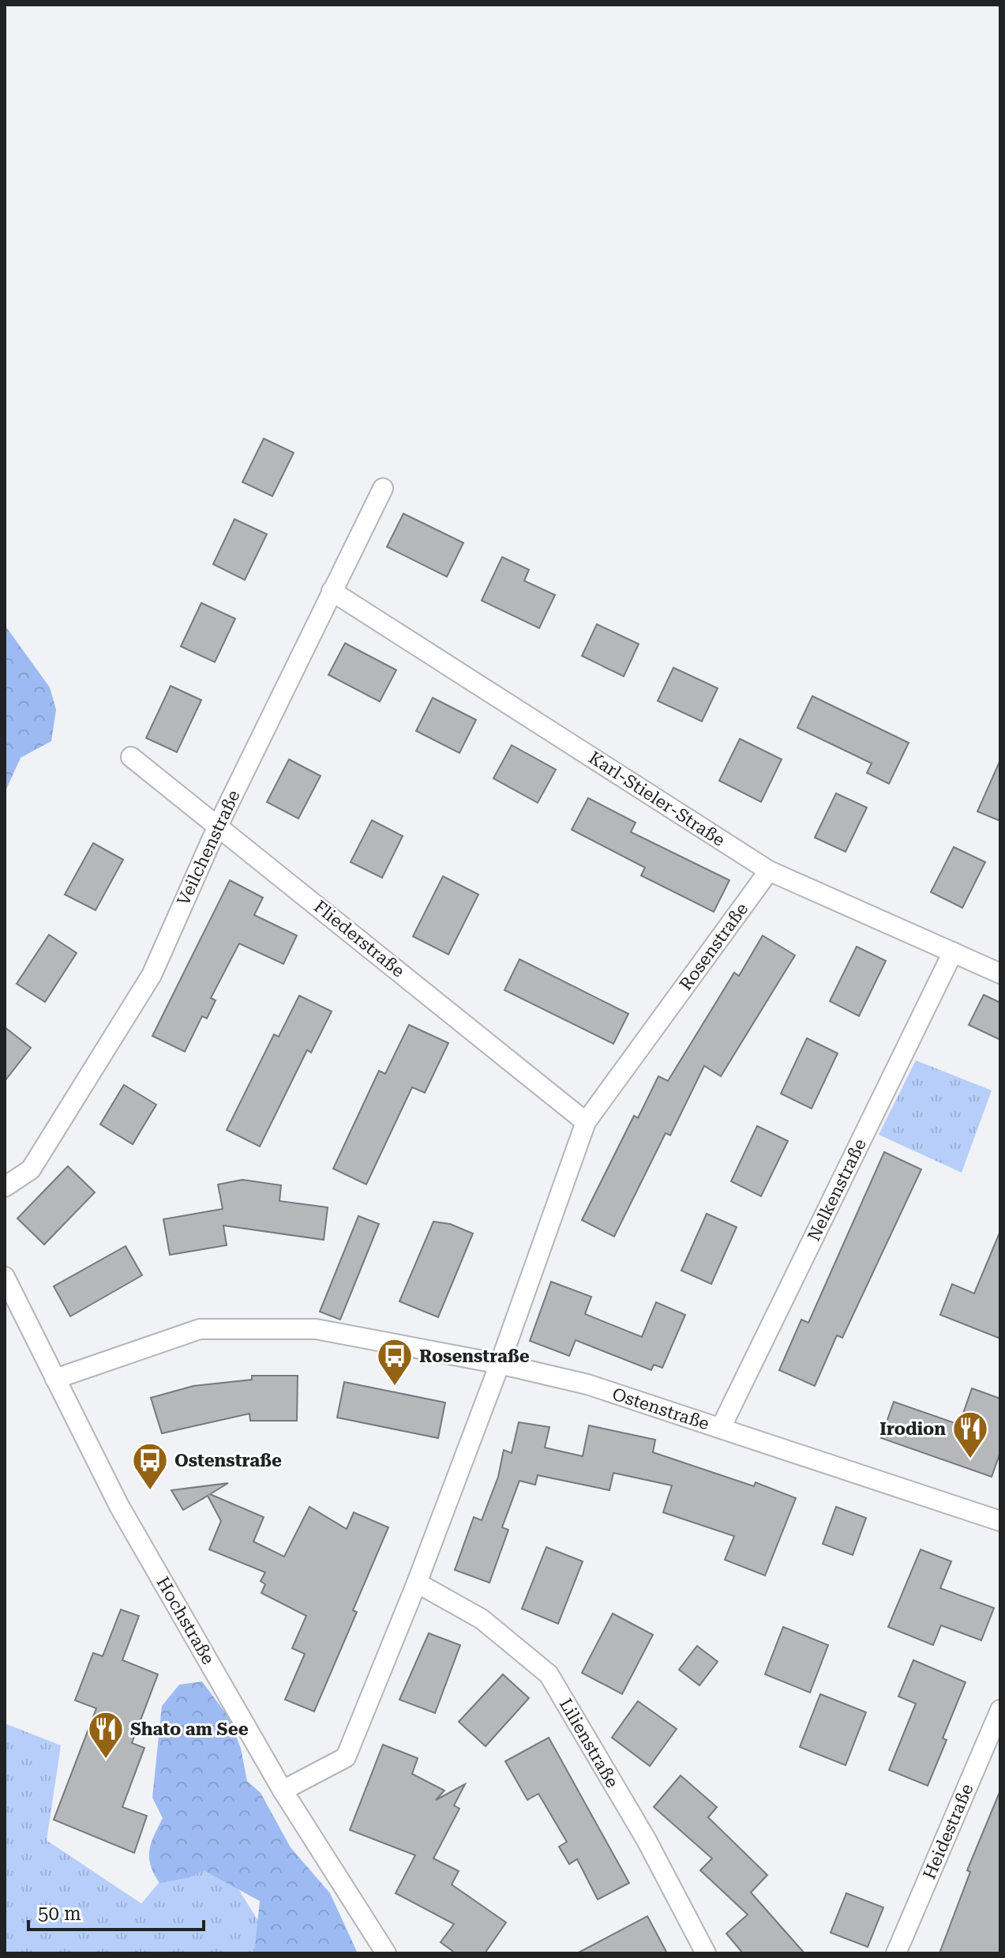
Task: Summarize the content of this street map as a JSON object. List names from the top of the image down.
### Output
{
  "streets": {
    "street": [
      "Karl-Stieler-Straße",
      "Veilchenstraße",
      "Fliederstraße",
      "Rosenstraße",
      "Nelkenstraße",
      "Ostenstraße",
      "Hochstraße",
      "Lilienstraße",
      "Heidestraße"
    ]
  },
  "crossings": [
    ["Karl-Stieler-Straße", "Veilchenstraße"],
    ["Karl-Stieler-Straße", "Rosenstraße"],
    ["Karl-Stieler-Straße", "Nelkenstraße"],
    ["Veilchenstraße", "Fliederstraße"],
    ["Fliederstraße", "Rosenstraße"],
    ["Rosenstraße", "Ostenstraße"],
    ["Rosenstraße", "Hochstraße"],
    ["Rosenstraße", "Lilienstraße"],
    ["Nelkenstraße", "Ostenstraße"],
    ["Ostenstraße", "Hochstraße"]
  ],
  "places": {
    "bus stop": ["Rosenstraße", "Ostenstraße"],
    "restaurant": ["Irodion", "Shato am See"]
  },
  "scale_bar": "50 m"
}
